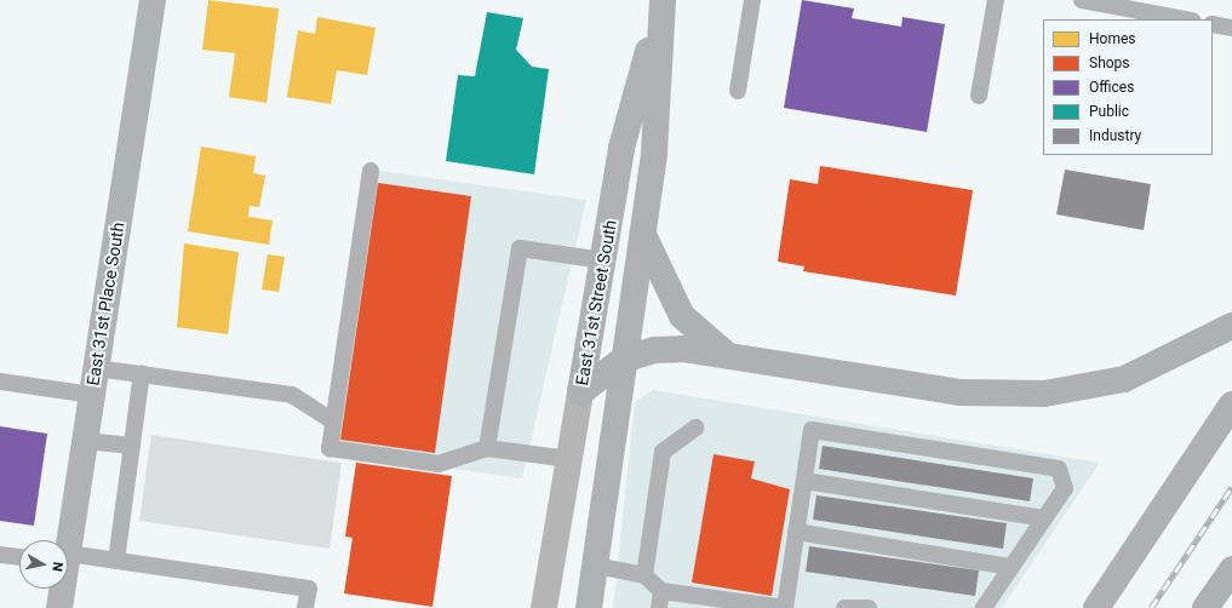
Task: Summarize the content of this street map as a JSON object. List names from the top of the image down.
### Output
{
  "streets": {
    "main road": ["East 31st Street South"],
    "street": ["East 31st Place South"]
  },
  "legend": [
    "Homes",
    "Shops",
    "Offices",
    "Public",
    "Industry"
  ],
  "north": "right"
}
